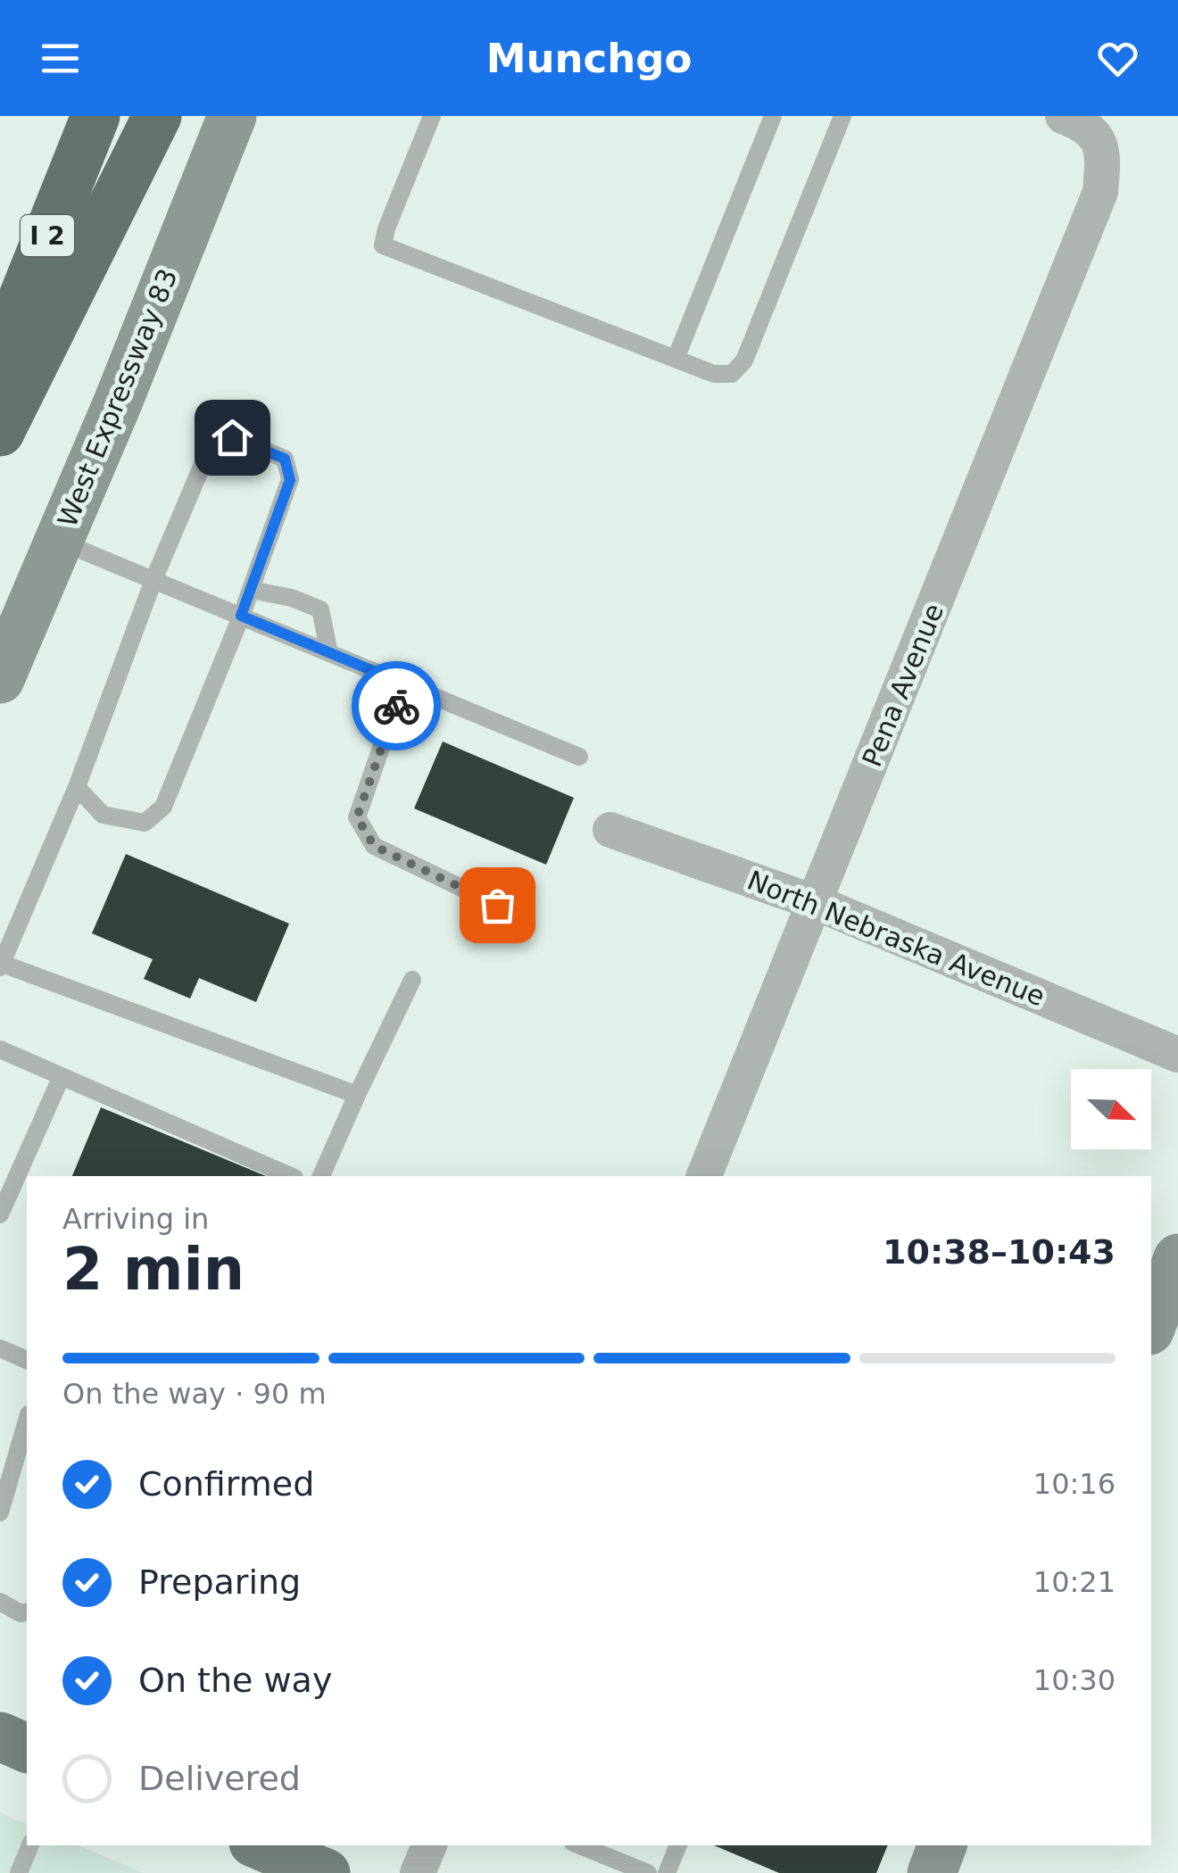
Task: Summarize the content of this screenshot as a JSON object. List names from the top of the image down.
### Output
{
  "streets": {
    "highway": ["I 2"],
    "main road": ["West Expressway 83"],
    "street": ["Pena Avenue", "North Nebraska Avenue"]
  },
  "crossings": [
    ["Pena Avenue", "North Nebraska Avenue"]
  ],
  "north": "bottom right",
  "page": {
    "header": "Munchgo",
    "heading": ["2 min", "Arriving in", "10:38–10:43"],
    "bar": "On the way · 90 m",
    "list": [
      ["Confirmed", "10:16"],
      ["Preparing", "10:21"],
      ["On the way", "10:30"],
      "Delivered"
    ]
  }
}
